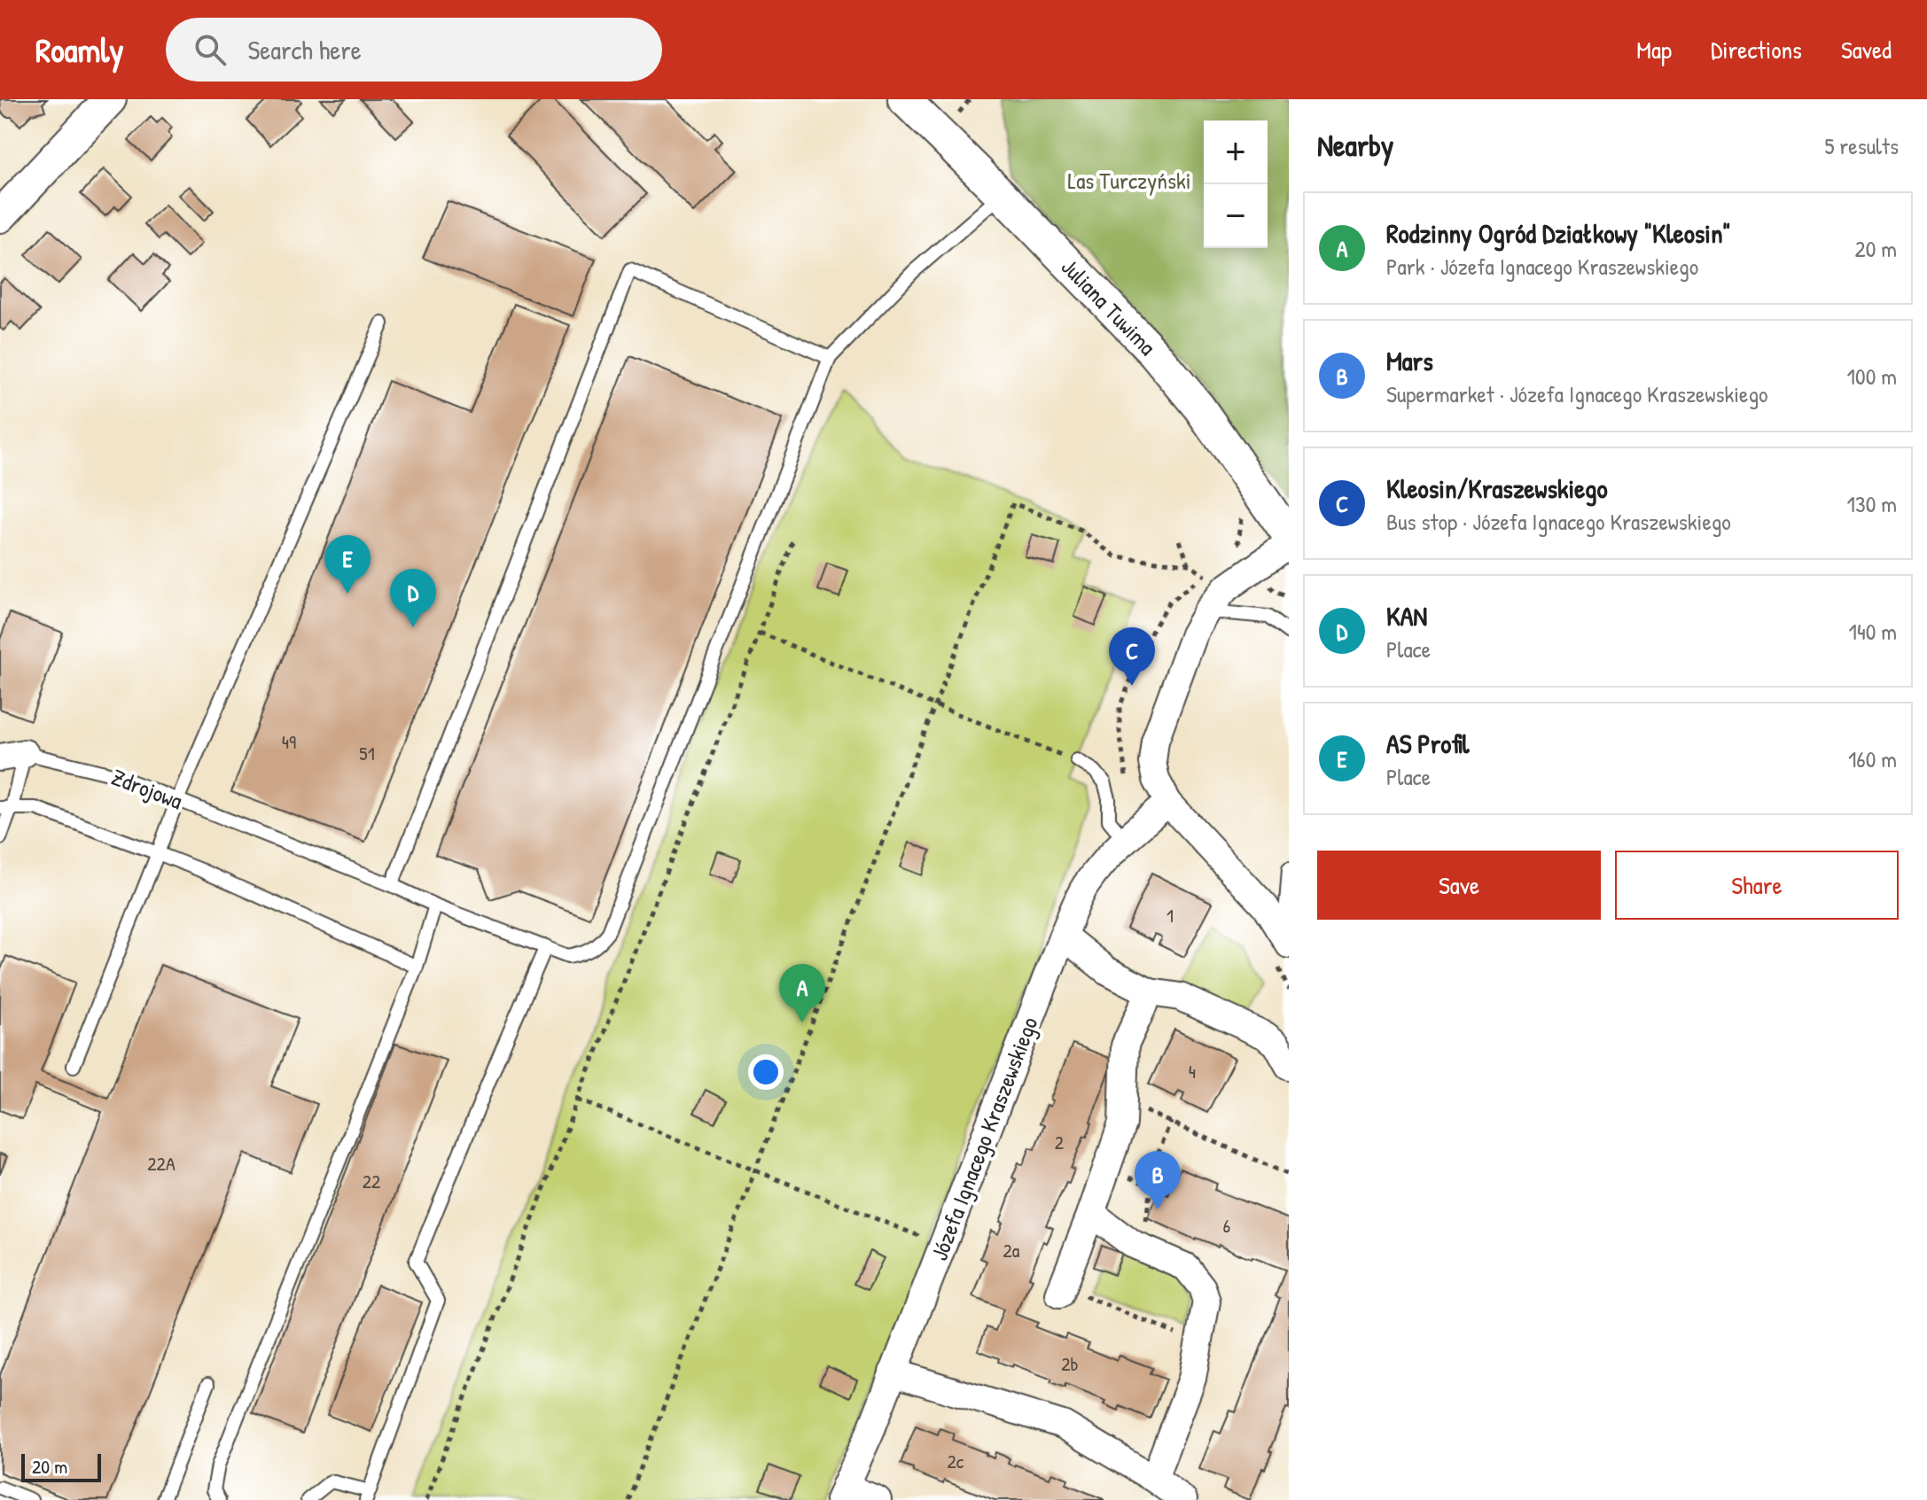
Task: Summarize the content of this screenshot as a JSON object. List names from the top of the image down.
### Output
{
  "streets": {
    "street": ["Juliana Tuwima", "Józefa Ignacego Kraszewskiego"],
    "lane": ["Zdrojowa"]
  },
  "parks": ["Las Turczyński"],
  "house_numbers": [
    "49",
    "51",
    "1",
    "4",
    "2",
    "22A",
    "22",
    "6",
    "2a",
    "2b",
    "2c"
  ],
  "scale_bar": "20 m",
  "page": {
    "header": "Roamly",
    "search": "Search here",
    "nav": ["Map", "Directions", "Saved"],
    "heading": ["Nearby", "5 results"],
    "map_buttons": ["+", "−"],
    "list": [
      {
        "mark": "A",
        "name": "Rodzinny Ogród Działkowy \"Kleosin\"",
        "note": "Park · Józefa Ignacego Kraszewskiego",
        "value": "20 m"
      },
      {
        "mark": "B",
        "name": "Mars",
        "note": "Supermarket · Józefa Ignacego Kraszewskiego",
        "value": "100 m"
      },
      {
        "mark": "C",
        "name": "Kleosin/Kraszewskiego",
        "note": "Bus stop · Józefa Ignacego Kraszewskiego",
        "value": "130 m"
      },
      {
        "mark": "D",
        "name": "KAN",
        "note": "Place",
        "value": "140 m"
      },
      {
        "mark": "E",
        "name": "AS Profil",
        "note": "Place",
        "value": "160 m"
      }
    ],
    "pins": [
      "E",
      "D",
      "C",
      "A",
      "B"
    ],
    "buttons": ["Save", "Share"],
    "scale": "20 m"
  }
}
